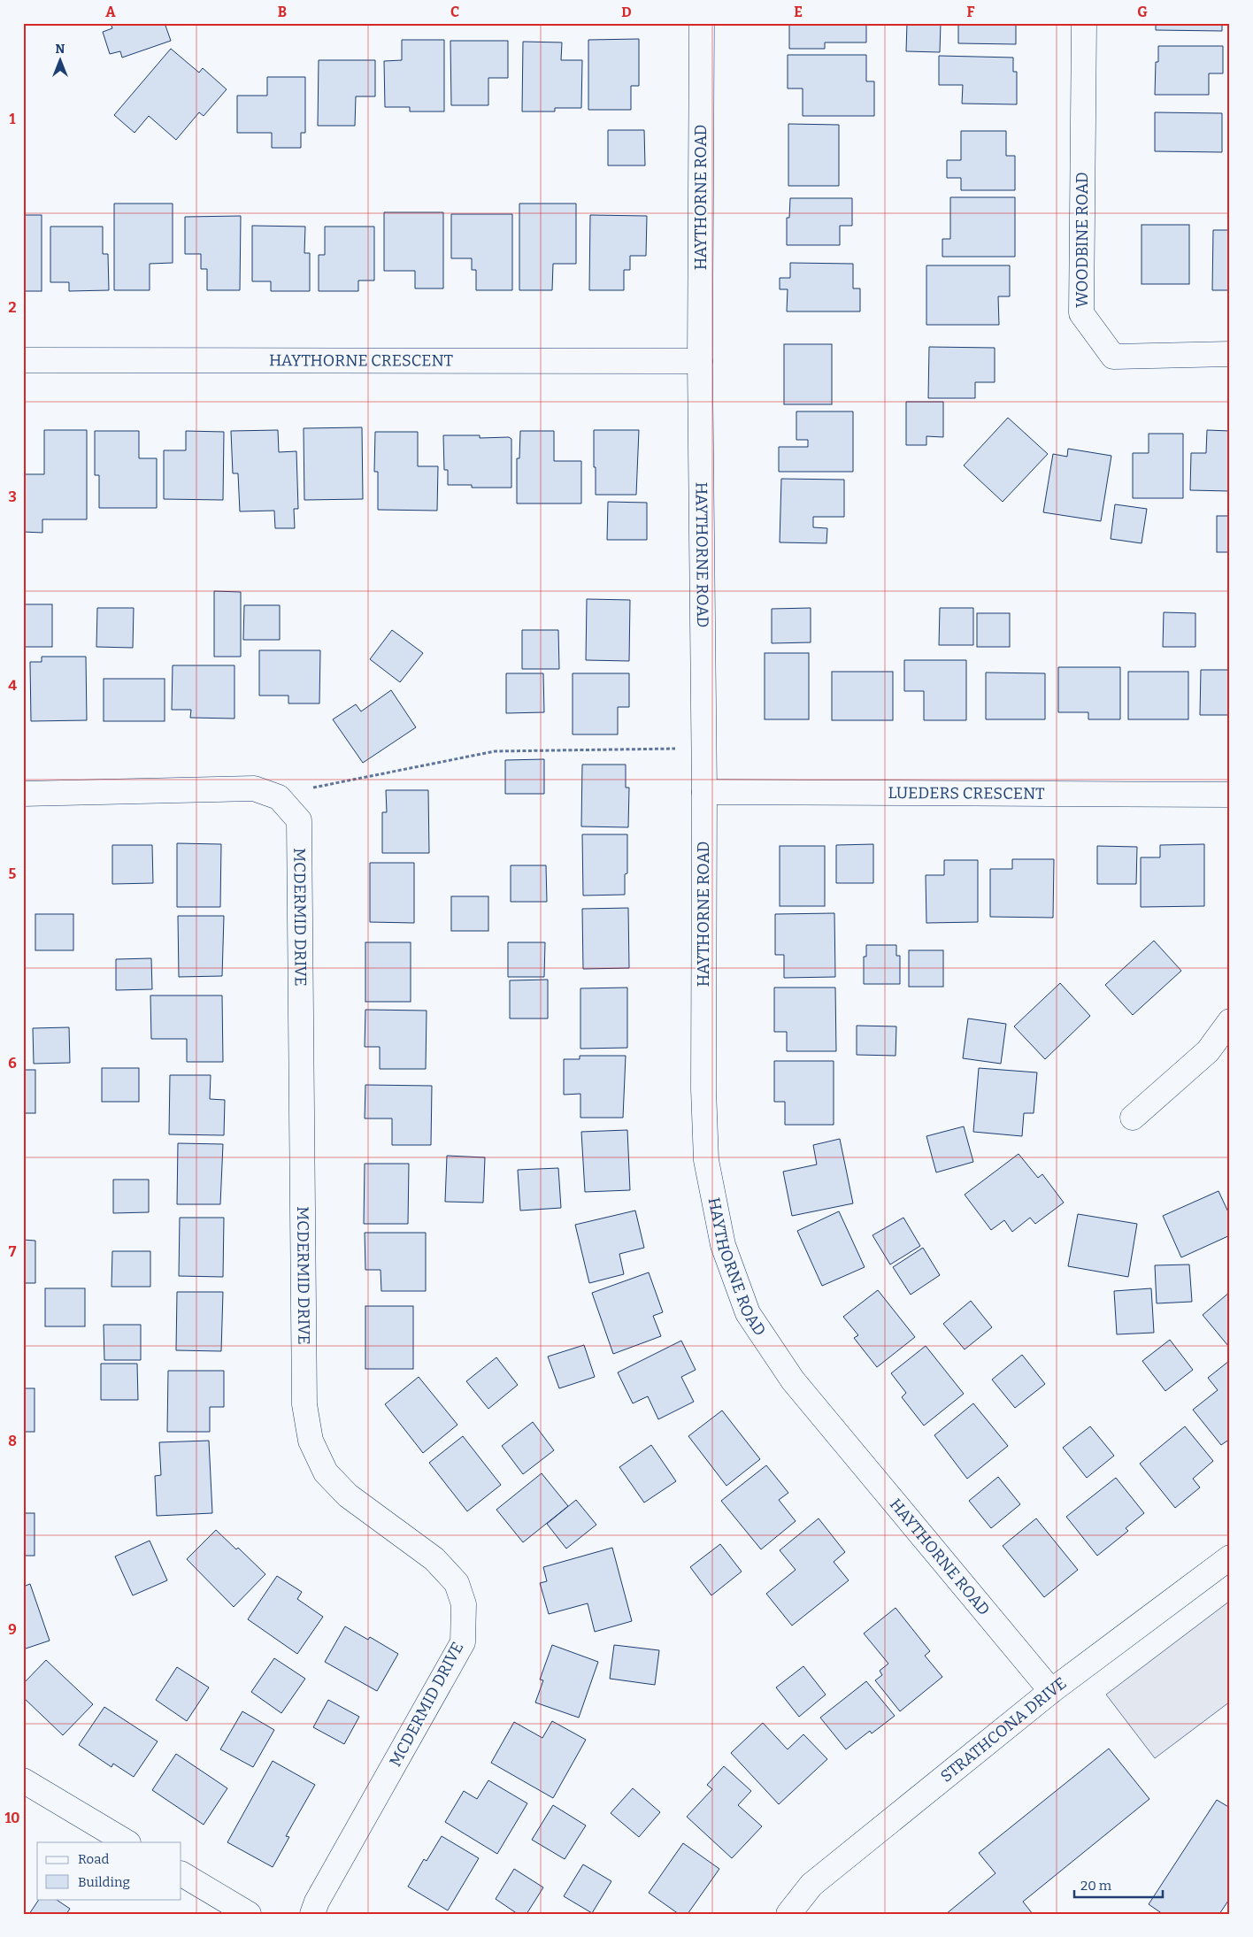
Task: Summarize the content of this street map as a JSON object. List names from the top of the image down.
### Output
{
  "streets": {
    "street": [
      "HAYTHORNE ROAD",
      "WOODBINE ROAD",
      "HAYTHORNE CRESCENT",
      "LUEDERS CRESCENT",
      "MCDERMID DRIVE",
      "STRATHCONA DRIVE"
    ]
  },
  "crossings": [
    ["HAYTHORNE ROAD", "HAYTHORNE CRESCENT"],
    ["HAYTHORNE ROAD", "LUEDERS CRESCENT"],
    ["HAYTHORNE ROAD", "STRATHCONA DRIVE"]
  ],
  "legend": ["Road", "Building"],
  "scale_bar": "20 m",
  "north": "top",
  "grid": {
    "columns": [
      "A",
      "B",
      "C",
      "D",
      "E",
      "F",
      "G"
    ],
    "rows": [
      "1",
      "2",
      "3",
      "4",
      "5",
      "6",
      "7",
      "8",
      "9",
      "10"
    ]
  }
}
